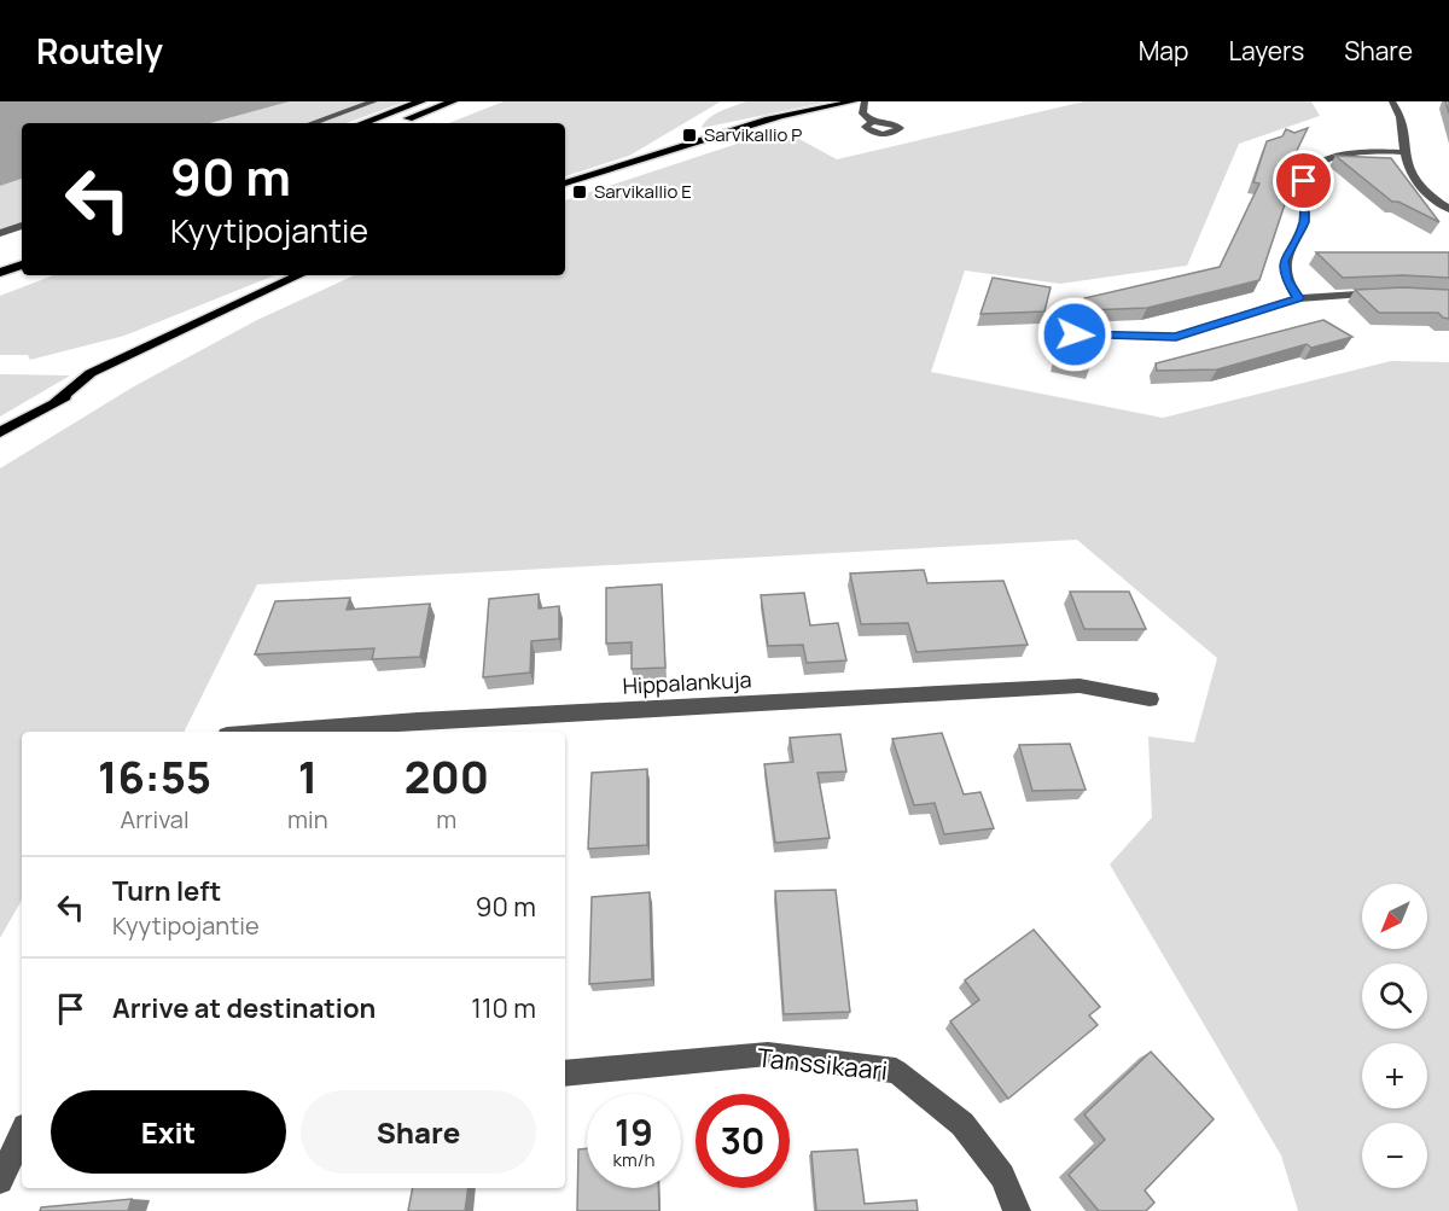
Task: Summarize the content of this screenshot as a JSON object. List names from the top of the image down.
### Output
{
  "streets": {
    "street": ["Hippalankuja", "Tanssikaari"]
  },
  "places": {
    "transit": ["Sarvikallio P", "Sarvikallio E"]
  },
  "north": "bottom left",
  "page": {
    "header": "Routely",
    "nav": ["Map", "Layers", "Share"],
    "turn": ["90 m", "Kyytipojantie"],
    "eta": [
      "16:55",
      "Arrival",
      "1",
      "min",
      "200",
      "m"
    ],
    "list": [
      {
        "name": "Turn left",
        "note": "Kyytipojantie",
        "value": "90 m"
      },
      {
        "name": "Arrive at destination",
        "value": "110 m"
      }
    ],
    "map_buttons": ["+", "−"],
    "buttons": ["Exit", "Share"],
    "speed": "19 km/h",
    "limit": "30"
  }
}
